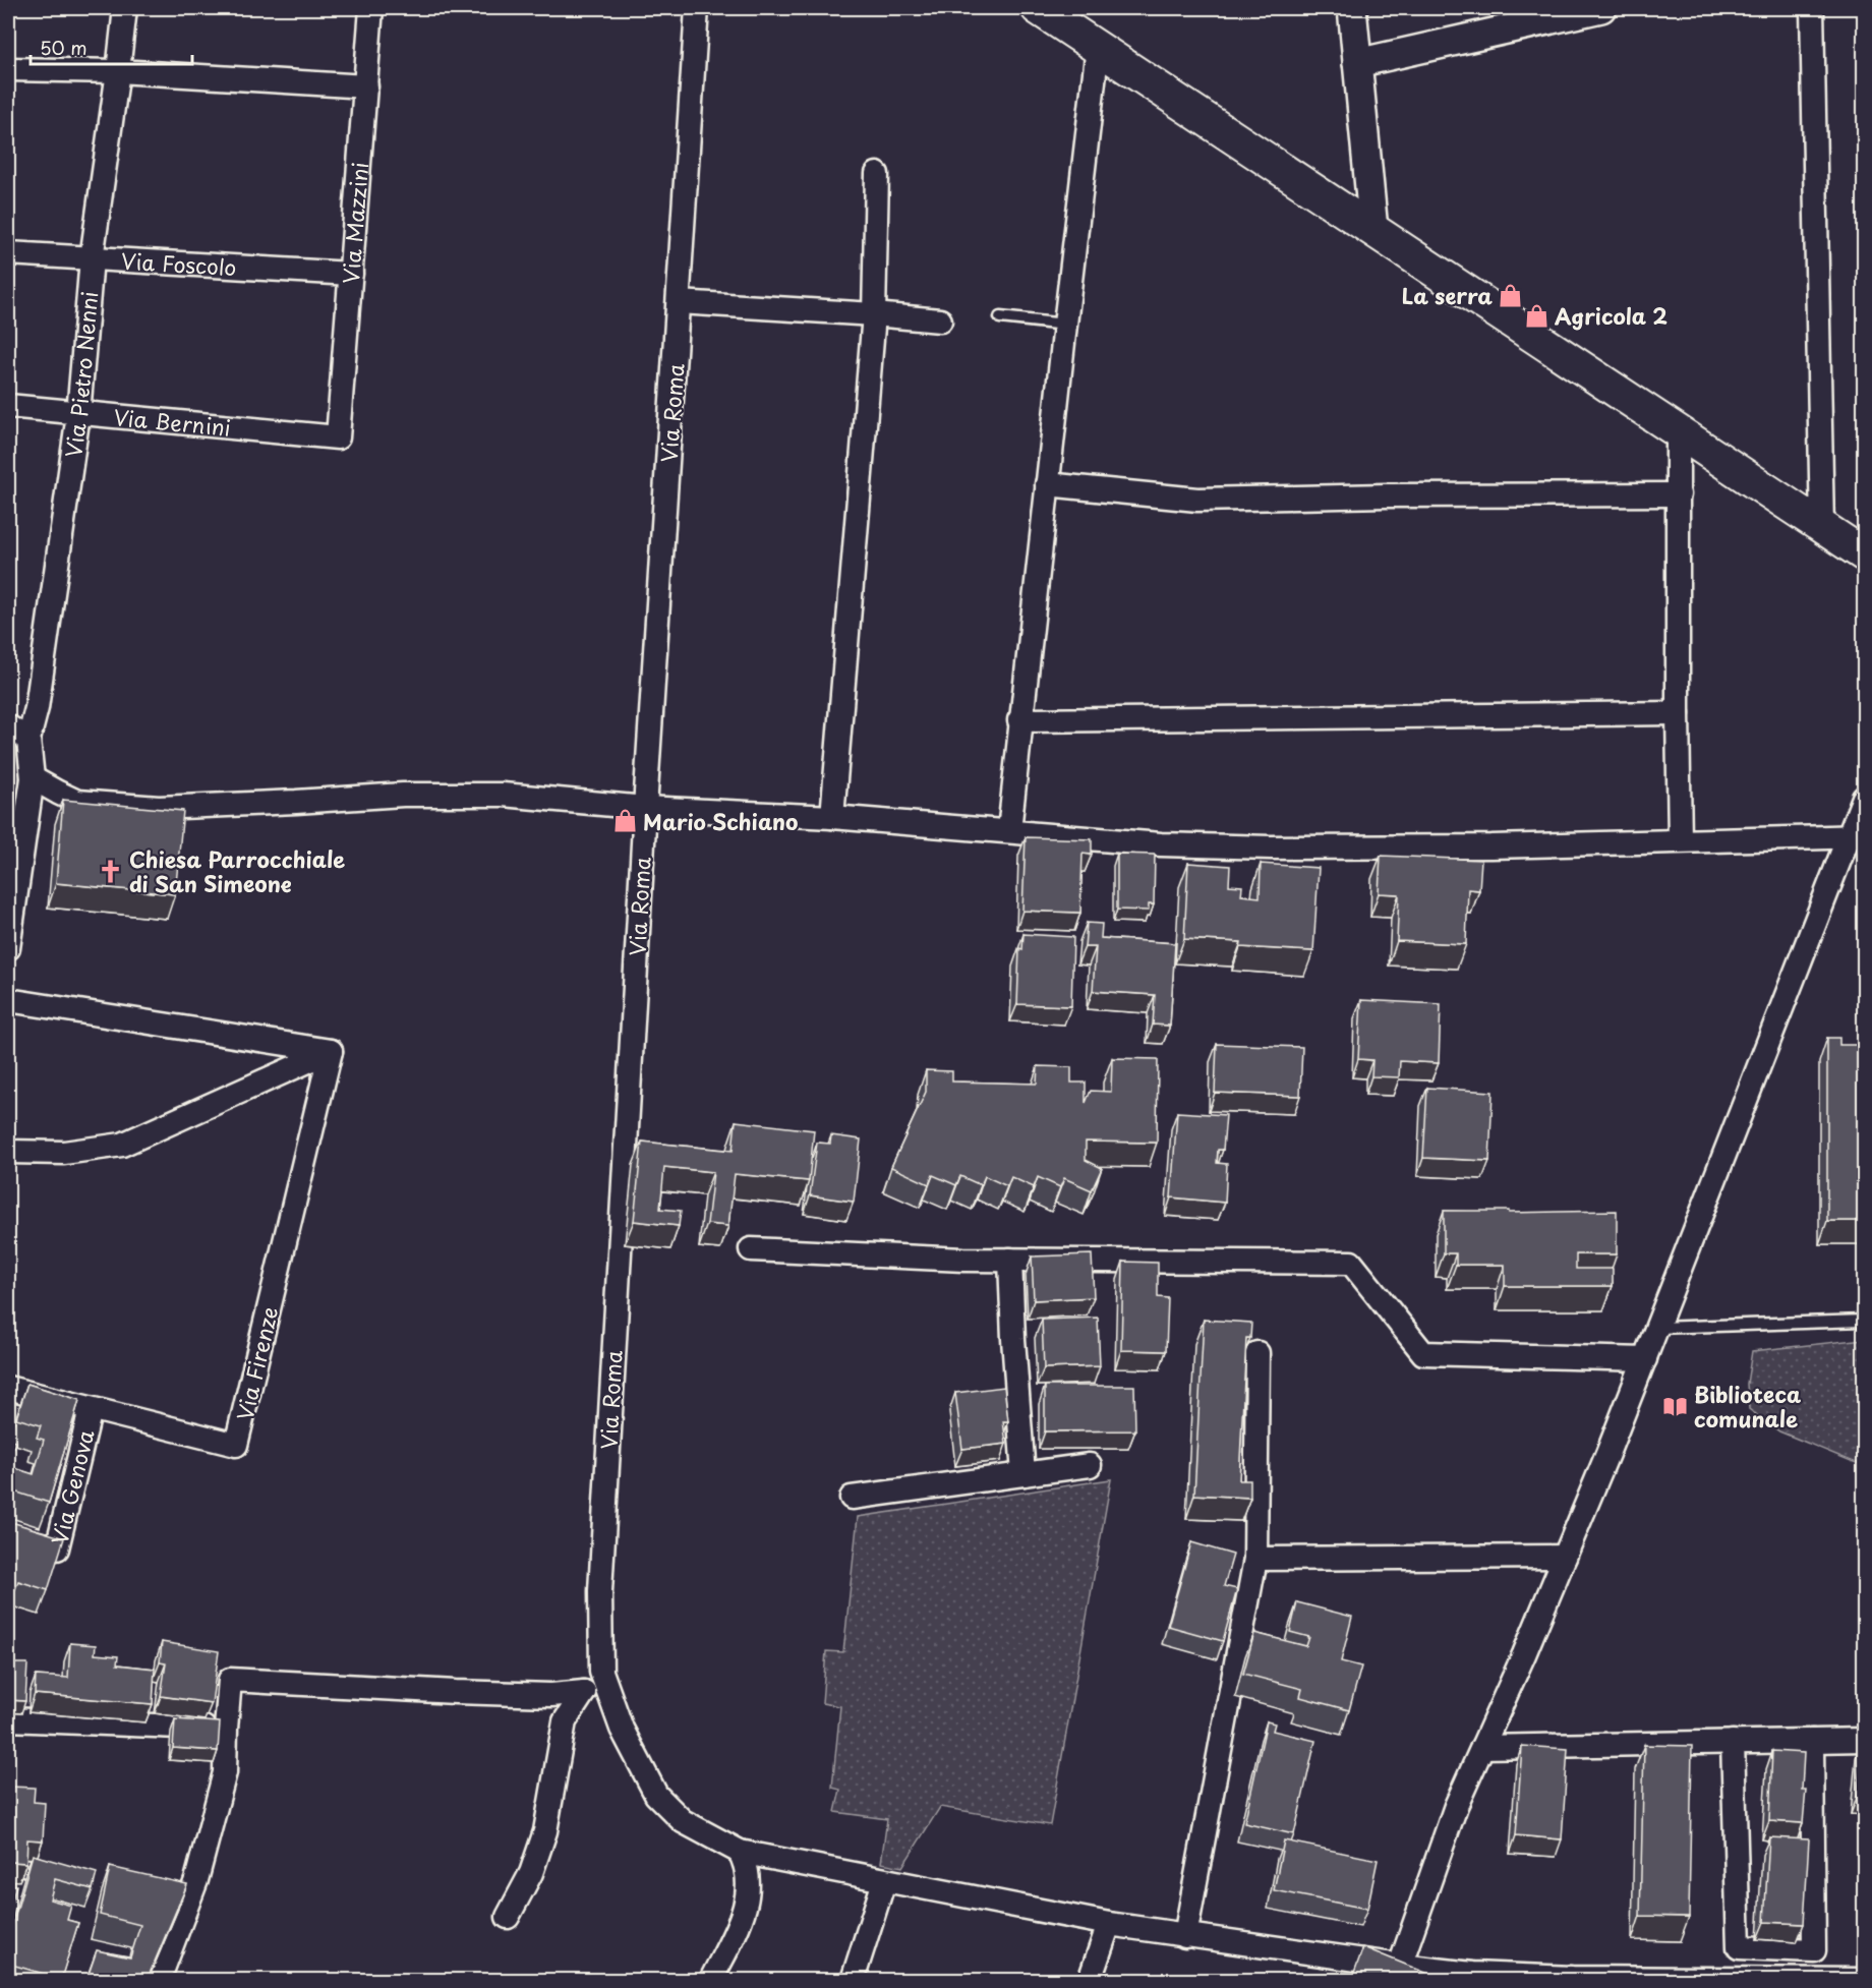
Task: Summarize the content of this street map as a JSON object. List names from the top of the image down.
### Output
{
  "streets": {
    "street": [
      "Via Mazzini",
      "Via Foscolo",
      "Via Pietro Nenni",
      "Via Roma",
      "Via Bernini",
      "Via Firenze",
      "Via Genova"
    ]
  },
  "crossings": [
    ["Via Mazzini", "Via Foscolo"],
    ["Via Mazzini", "Via Bernini"],
    ["Via Foscolo", "Via Pietro Nenni"],
    ["Via Pietro Nenni", "Via Bernini"],
    ["Via Firenze", "Via Genova"]
  ],
  "places": {
    "shop": ["La serra", "Agricola 2", "Mario Schiano"],
    "church": ["Chiesa Parrocchiale di San Simeone"],
    "library": ["Biblioteca comunale"]
  },
  "scale_bar": "50 m"
}
